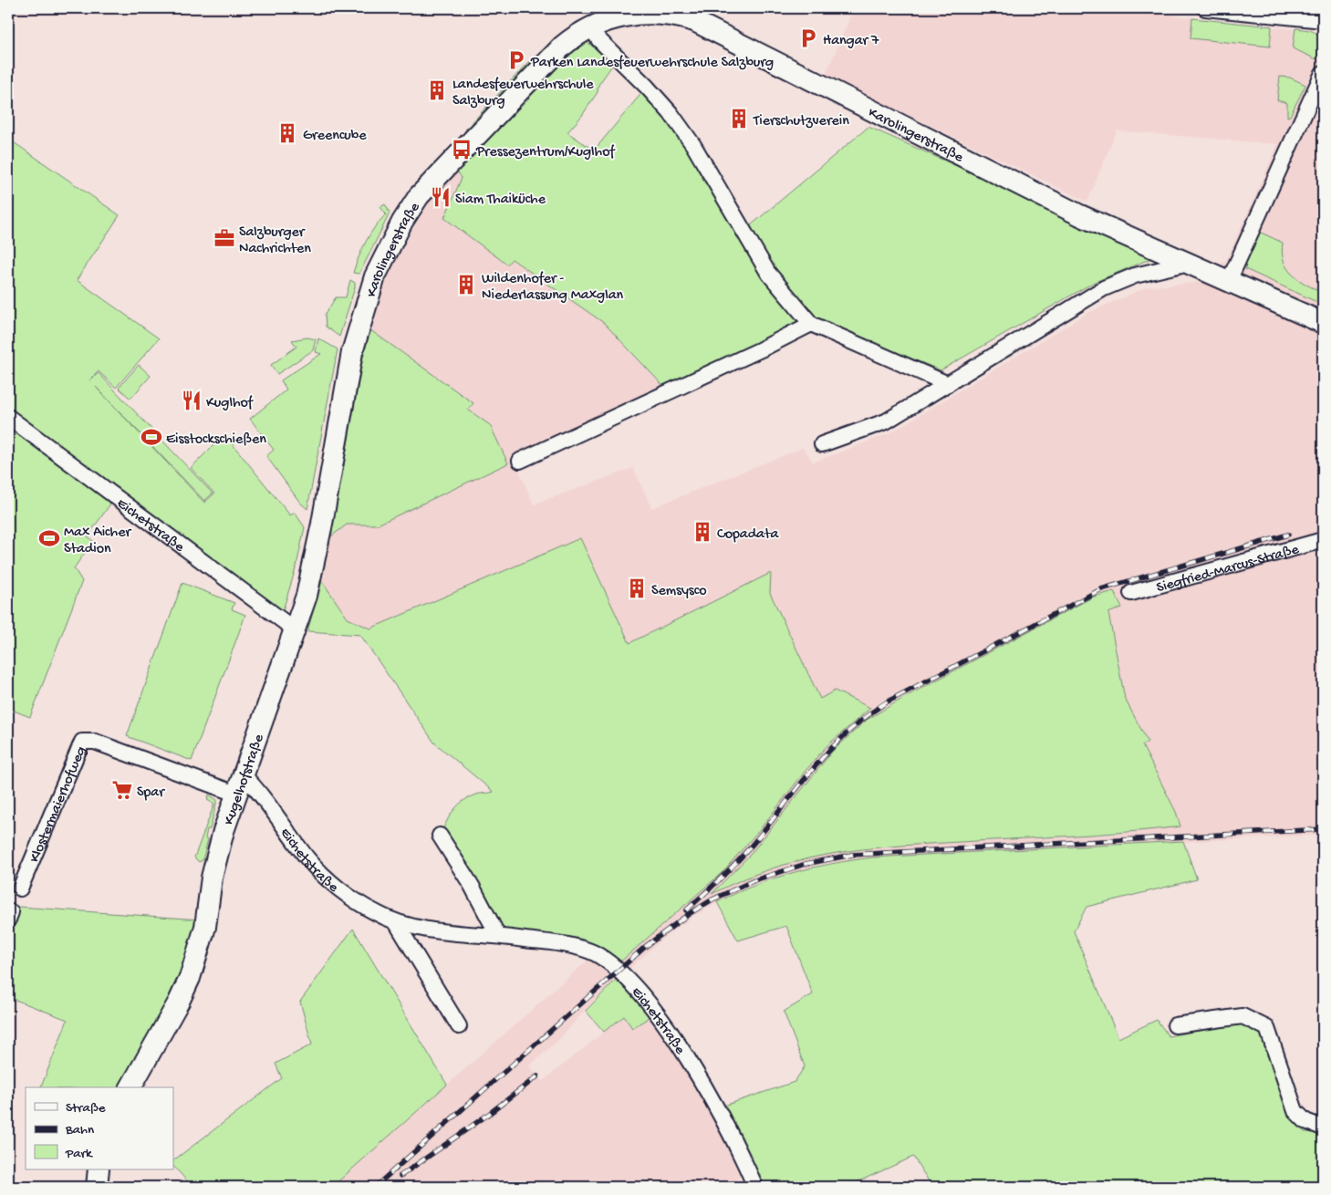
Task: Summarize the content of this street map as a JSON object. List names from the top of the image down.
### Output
{
  "streets": {
    "street": [
      "Karolingerstraße",
      "Eichetstraße",
      "Siegfried-Marcus-Straße",
      "Kugelhofstraße",
      "Klostermaierhofweg"
    ]
  },
  "crossings": [
    ["Karolingerstraße", "Kugelhofstraße"],
    ["Eichetstraße", "Kugelhofstraße"],
    ["Kugelhofstraße", "Klostermaierhofweg"]
  ],
  "places": {
    "parking": ["Hangar 7", "Parken Landesfeuerwehrschule Salzburg"],
    "building": [
      "Landesfeuerwehrschule Salzburg",
      "Tierschutzverein",
      "Greencube",
      "Wildenhofer - Niederlassung Maxglan",
      "Copadata",
      "Semsysco"
    ],
    "bus stop": ["Pressezentrum/Kuglhof"],
    "restaurant": ["Siam Thaiküche", "Kuglhof"],
    "office": ["Salzburger Nachrichten"],
    "sports": ["Eisstockschießen", "Max Aicher Stadion"],
    "supermarket": ["Spar"]
  },
  "legend": ["Straße", "Bahn", "Park"]
}
